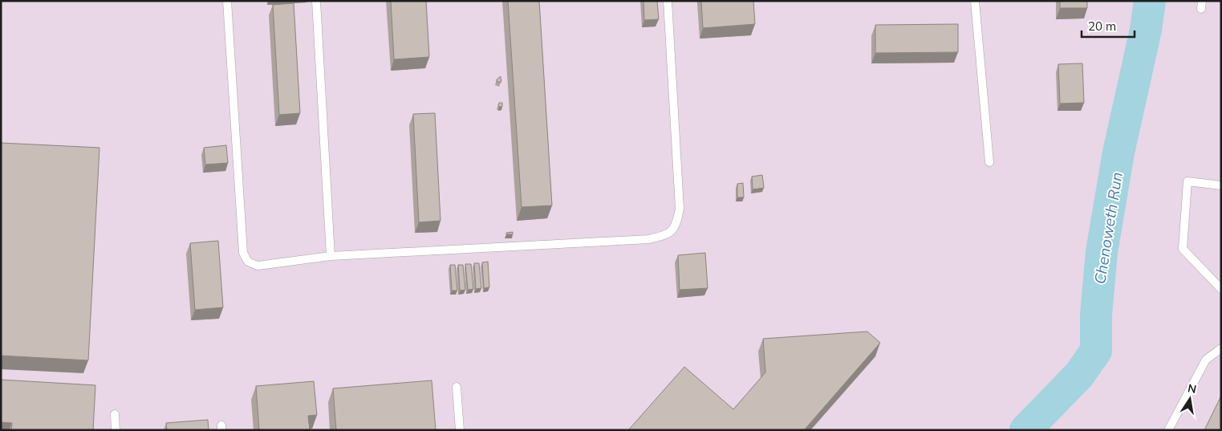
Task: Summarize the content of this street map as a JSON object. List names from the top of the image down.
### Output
{
  "water": ["Chenoweth Run"],
  "scale_bar": "20 m",
  "north": "top"
}
